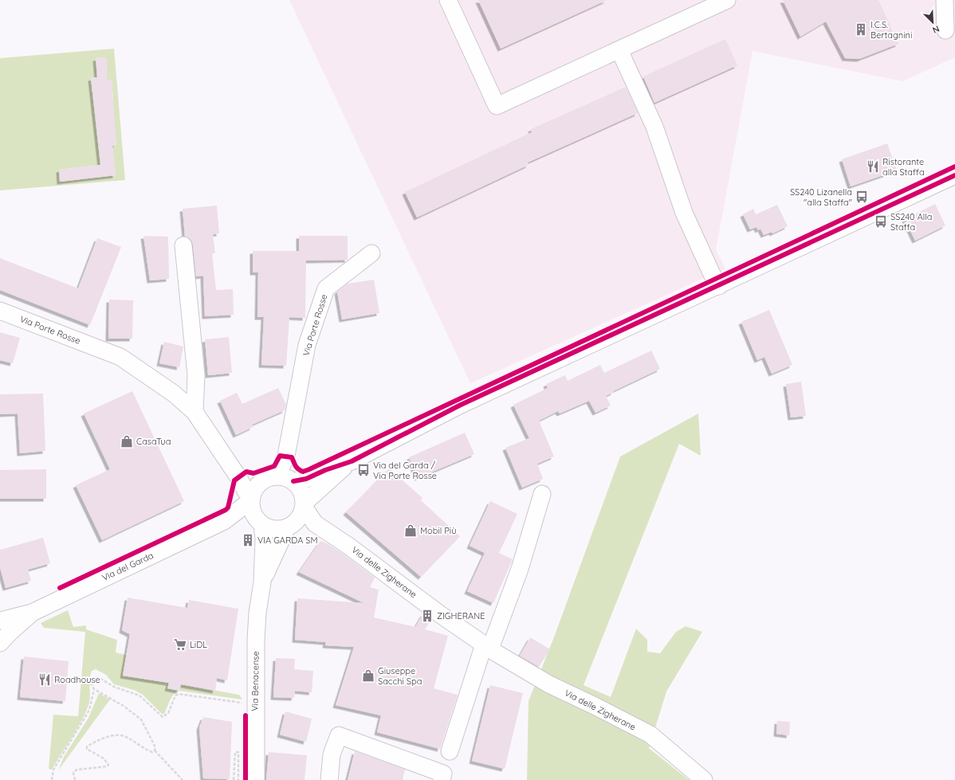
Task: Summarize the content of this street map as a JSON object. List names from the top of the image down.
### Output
{
  "streets": {
    "street": [
      "Via Porte Rosse",
      "Via del Garda",
      "Via delle Zigherane",
      "Via Benacense"
    ]
  },
  "crossings": [
    ["Via Porte Rosse", "Via del Garda"],
    ["Via Porte Rosse", "Via delle Zigherane"],
    ["Via del Garda", "Via delle Zigherane"]
  ],
  "places": {
    "building": ["I.C.S. Bertagnini", "VIA GARDA SM", "ZIGHERANE"],
    "restaurant": ["Ristorante alla Staffa", "Roadhouse"],
    "bus stop": ["SS240 Lizanella \"alla Staffa\"", "SS240 Alla Staffa", "Via del Garda / Via Porte Rosse"],
    "shop": ["CasaTua", "Mobil Più", "Giuseppe Sacchi Spa"],
    "supermarket": ["LiDL"]
  },
  "north": "bottom right"
}
